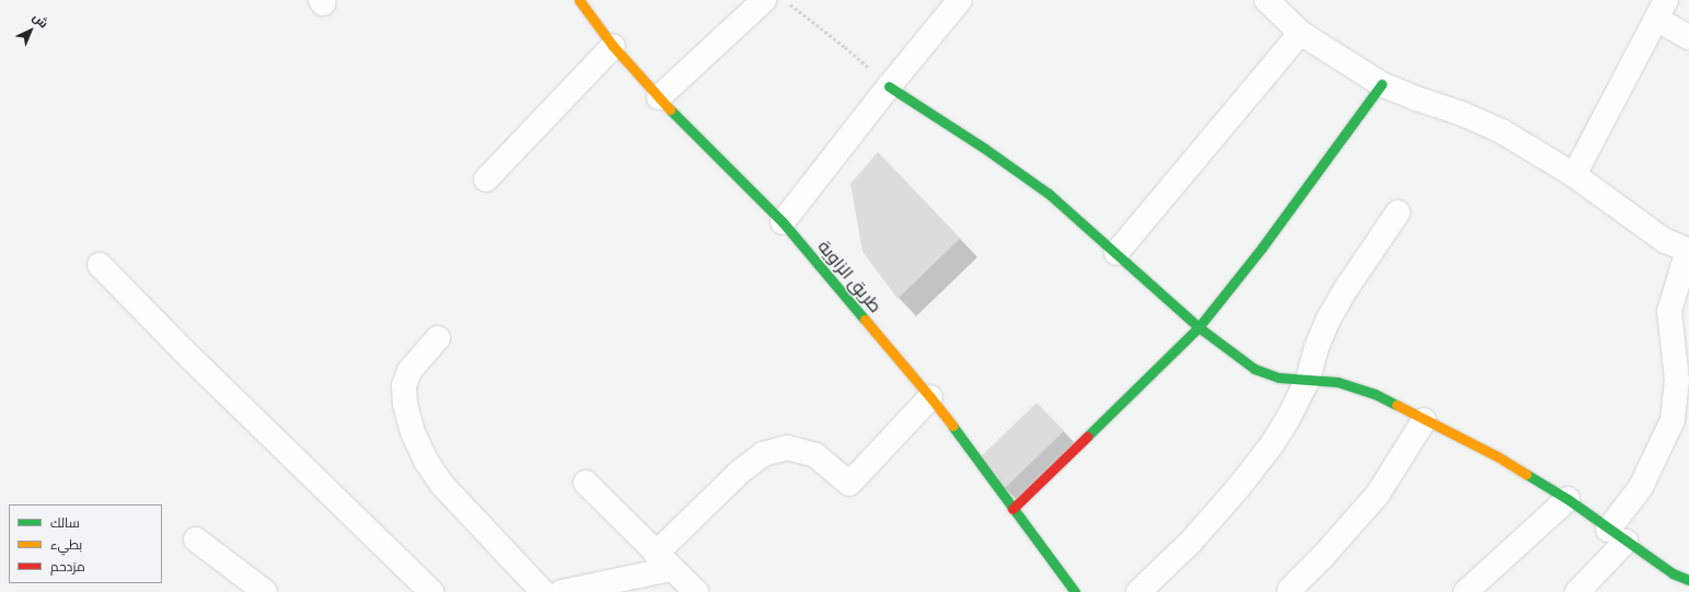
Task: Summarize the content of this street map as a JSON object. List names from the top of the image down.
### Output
{
  "streets": {
    "street": ["طريق الزاوية"]
  },
  "legend": ["سالك", "بطيء", "مزدحم"],
  "north": "top right"
}
